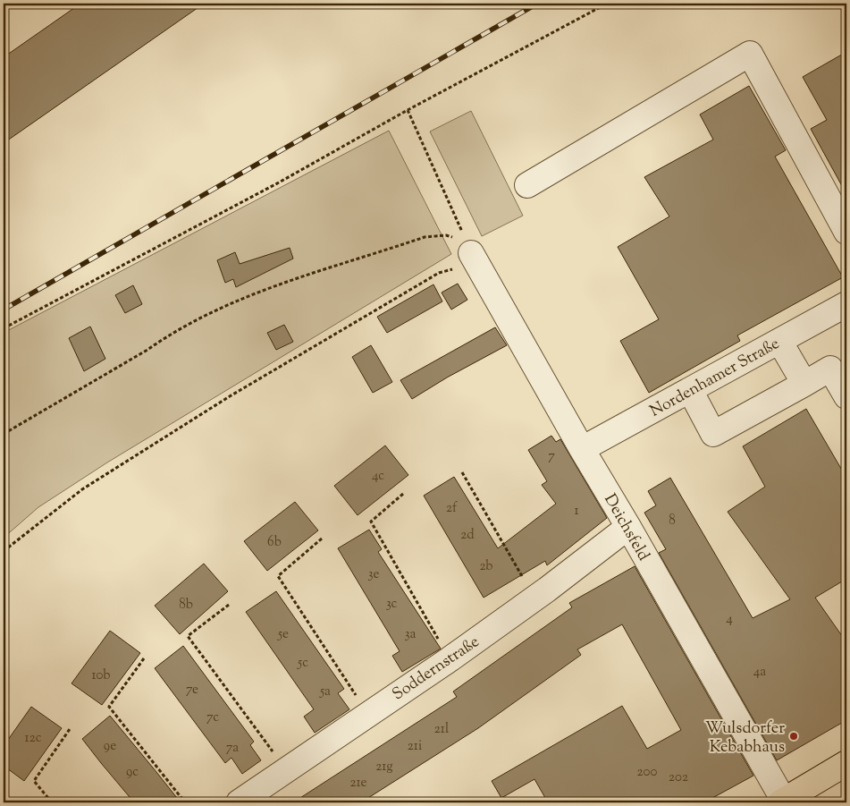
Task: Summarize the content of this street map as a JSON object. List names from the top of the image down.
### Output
{
  "streets": {
    "street": ["Nordenhamer Straße", "Deichsfeld", "Soddernstraße"]
  },
  "crossings": [
    ["Nordenhamer Straße", "Deichsfeld"],
    ["Deichsfeld", "Soddernstraße"]
  ],
  "places": ["Wulsdorfer Kebabhaus"],
  "house_numbers": [
    "7",
    "4c",
    "2f",
    "1",
    "8",
    "2d",
    "6b",
    "2b",
    "3e",
    "3c",
    "8b",
    "4",
    "5e",
    "3a",
    "5c",
    "4a",
    "10b",
    "7e",
    "5a",
    "7c",
    "21l",
    "12c",
    "9e",
    "21i",
    "7a",
    "21g",
    "9c",
    "200",
    "202",
    "21e"
  ]
}
